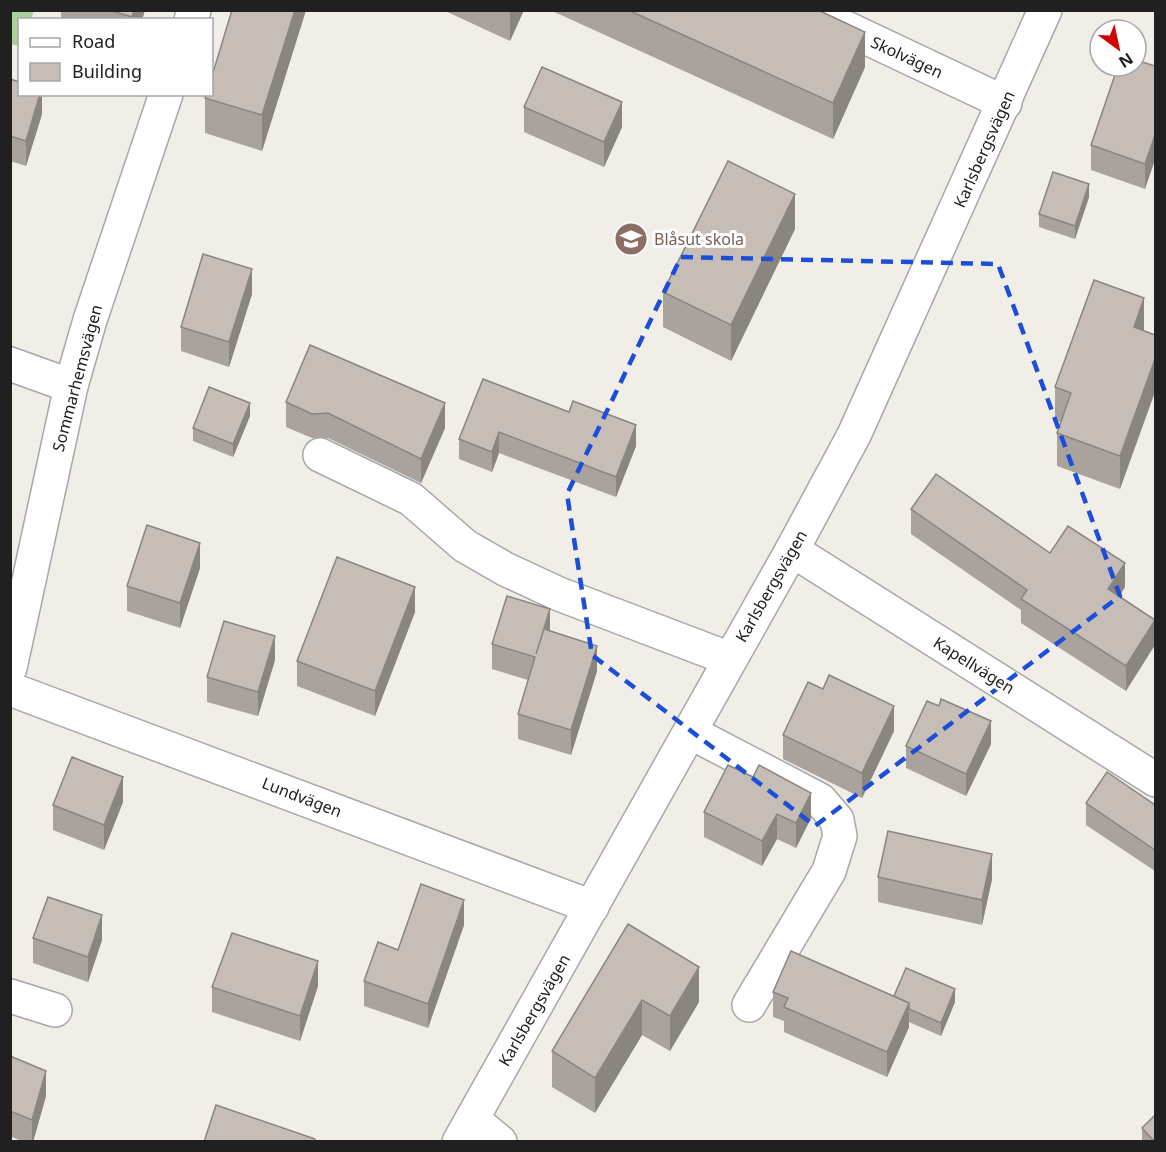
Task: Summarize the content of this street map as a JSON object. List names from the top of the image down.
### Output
{
  "streets": {
    "street": [
      "Skolvägen",
      "Karlsbergsvägen",
      "Sommarhemsvägen",
      "Kapellvägen",
      "Lundvägen"
    ]
  },
  "crossings": [
    ["Skolvägen", "Karlsbergsvägen"],
    ["Karlsbergsvägen", "Kapellvägen"],
    ["Karlsbergsvägen", "Lundvägen"]
  ],
  "places": {
    "school or university": ["Blåsut skola"]
  },
  "legend": ["Road", "Building"],
  "north": "bottom right"
}
